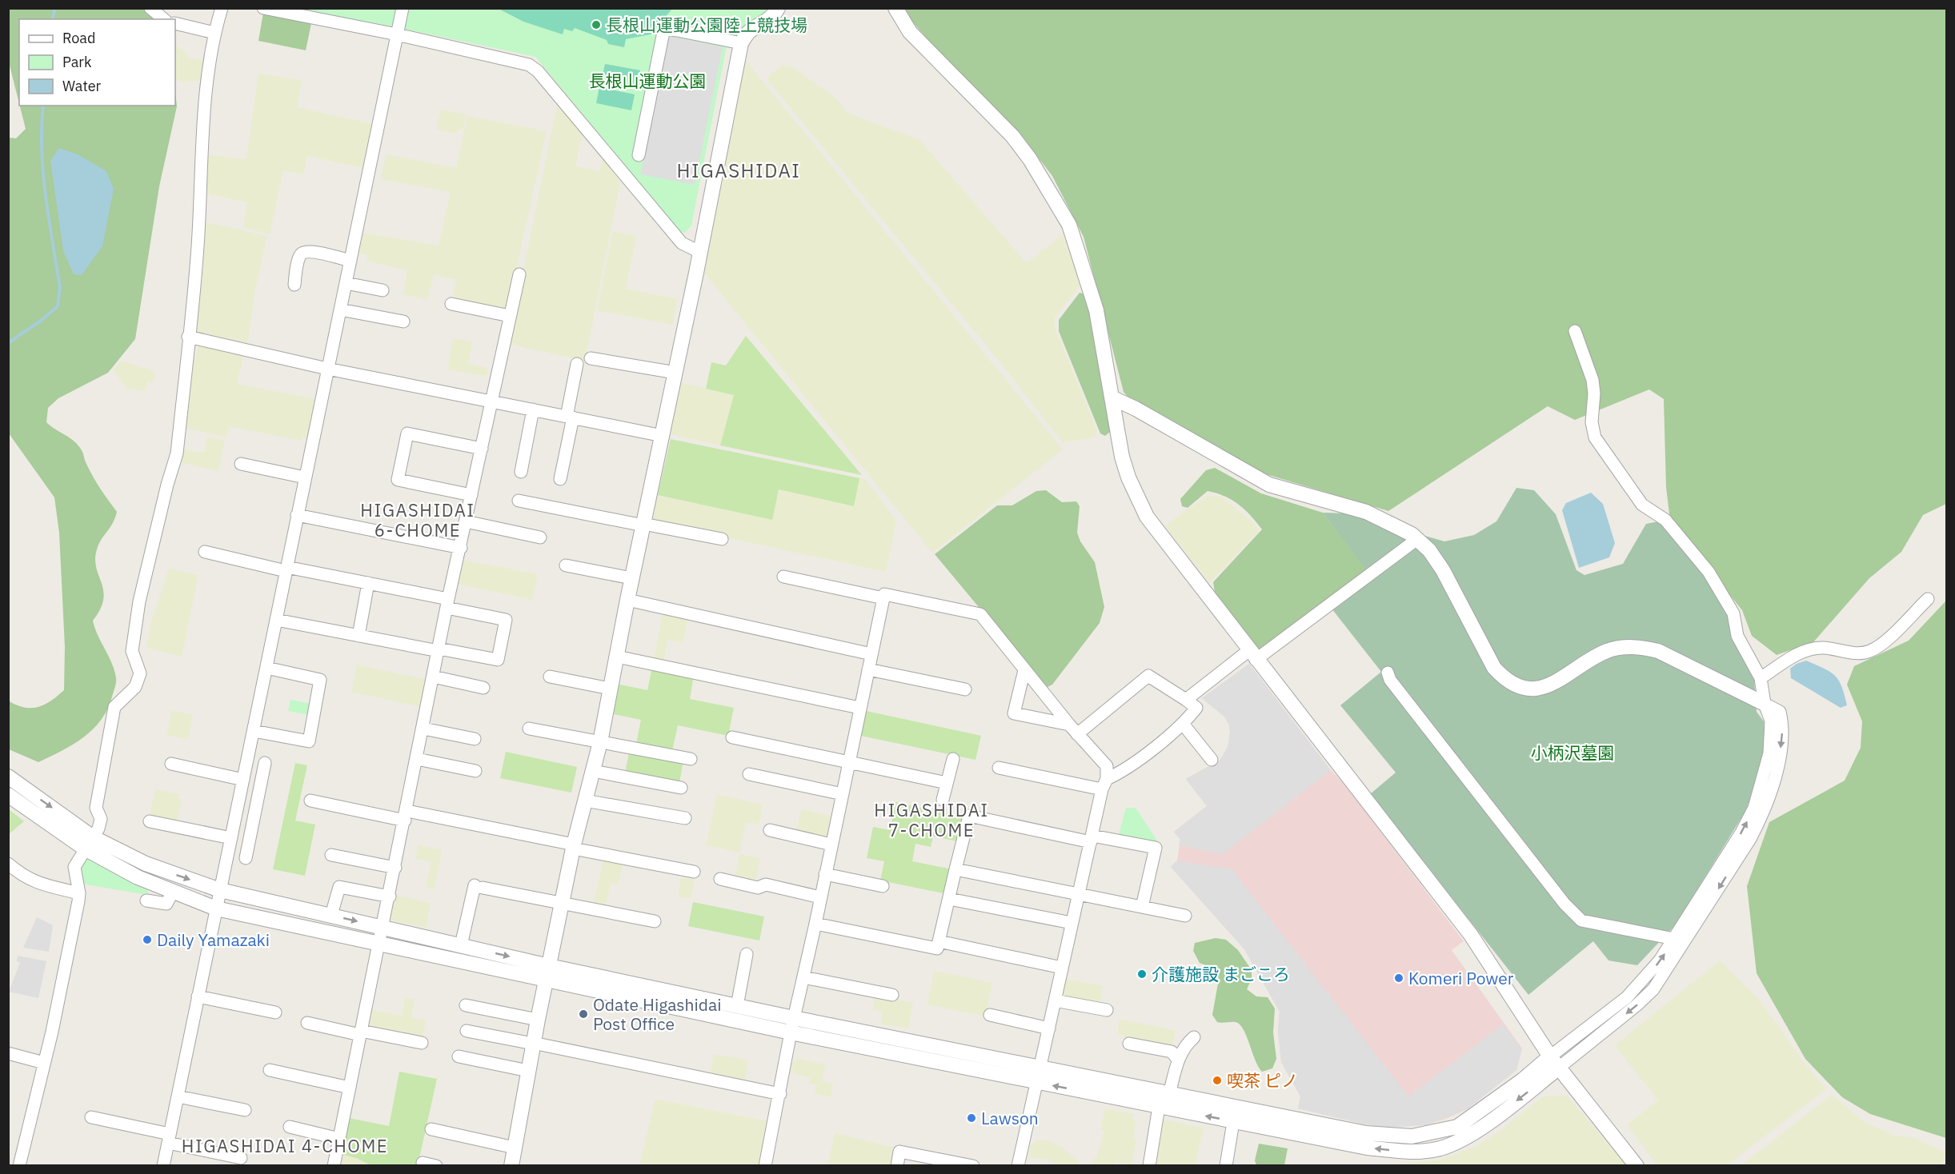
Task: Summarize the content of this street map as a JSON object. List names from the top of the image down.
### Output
{
  "districts": [
    "HIGASHIDAI",
    "HIGASHIDAI 6-CHOME",
    "HIGASHIDAI 7-CHOME",
    "HIGASHIDAI 4-CHOME"
  ],
  "parks": ["長根山運動公園", "小柄沢墓園"],
  "places": [
    "長根山運動公園陸上競技場",
    "Daily Yamazaki",
    "介護施設 まごころ",
    "Komeri Power",
    "Odate Higashidai Post Office",
    "喫茶 ピノ",
    "Lawson"
  ],
  "legend": ["Road", "Park", "Water"]
}
